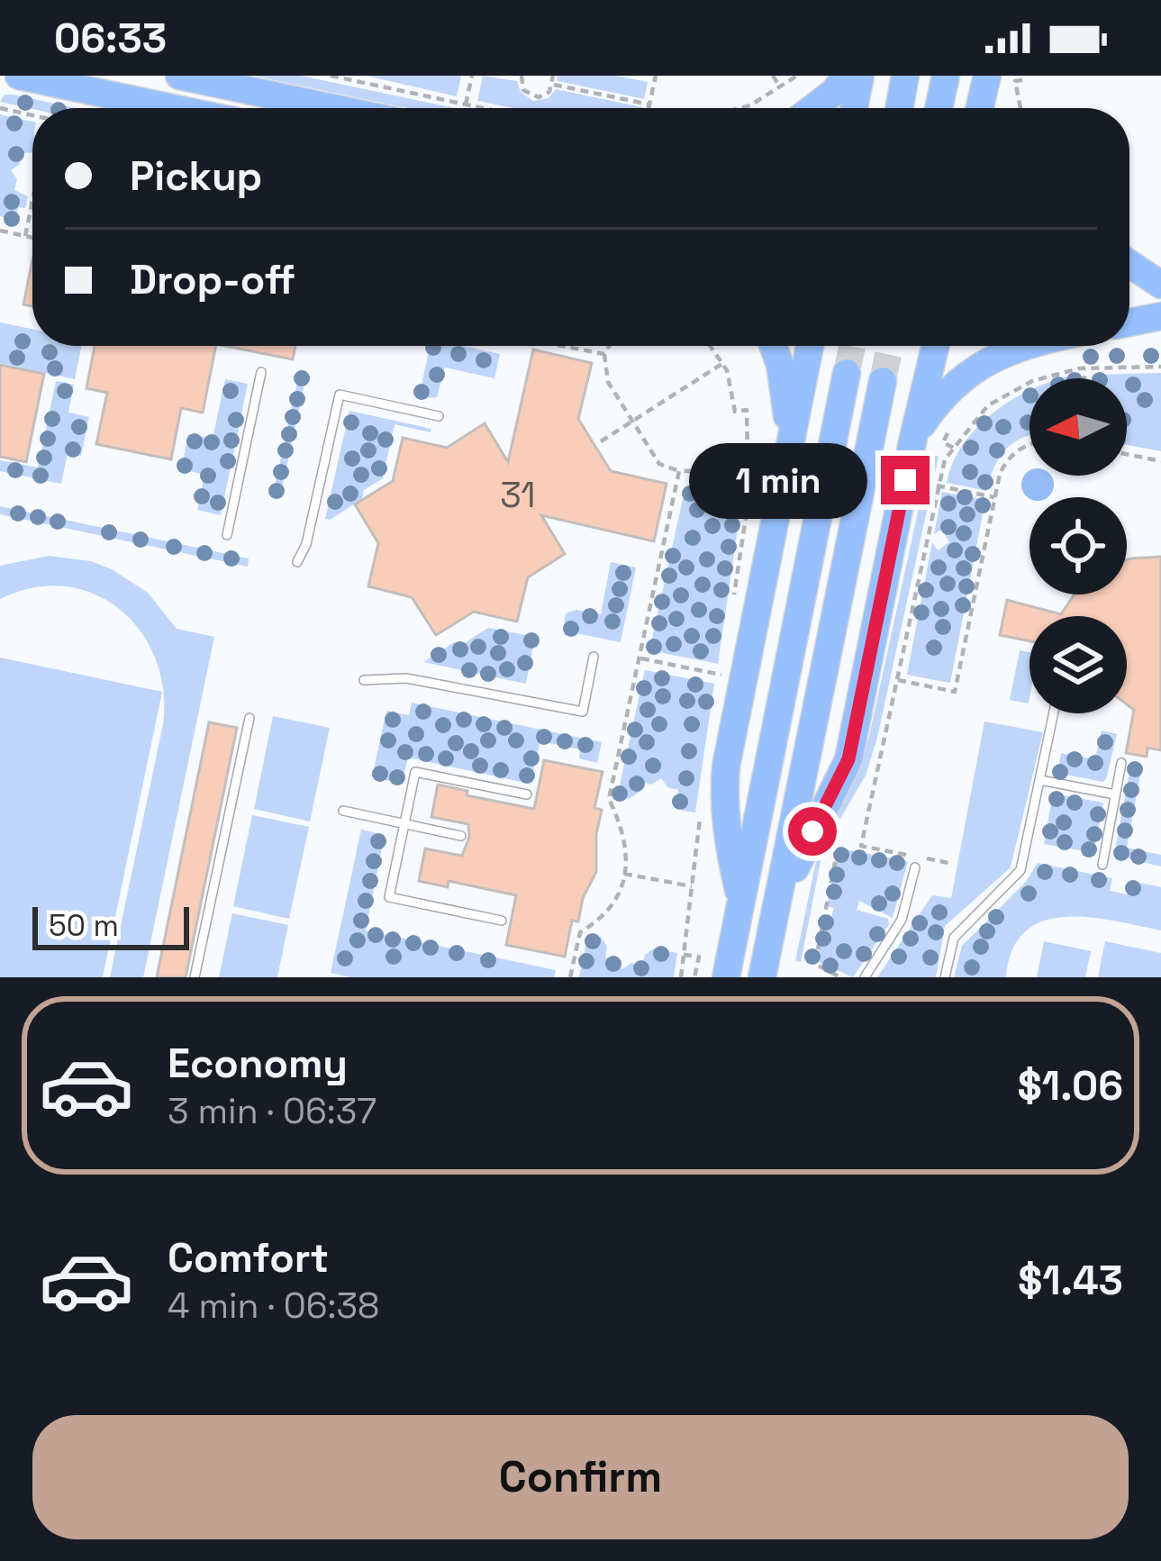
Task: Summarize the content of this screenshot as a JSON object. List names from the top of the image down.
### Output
{
  "house_numbers": ["31"],
  "scale_bar": "50 m",
  "north": "left",
  "page": {
    "status": "06:33",
    "banner": ["Pickup", "Drop-off"],
    "bubble": "1 min",
    "scale": "50 m",
    "list": [
      {
        "name": "Economy",
        "note": "3 min · 06:37",
        "value": "$1.06"
      },
      {
        "name": "Comfort",
        "note": "4 min · 06:38",
        "value": "$1.43"
      }
    ],
    "buttons": "Confirm"
  }
}
